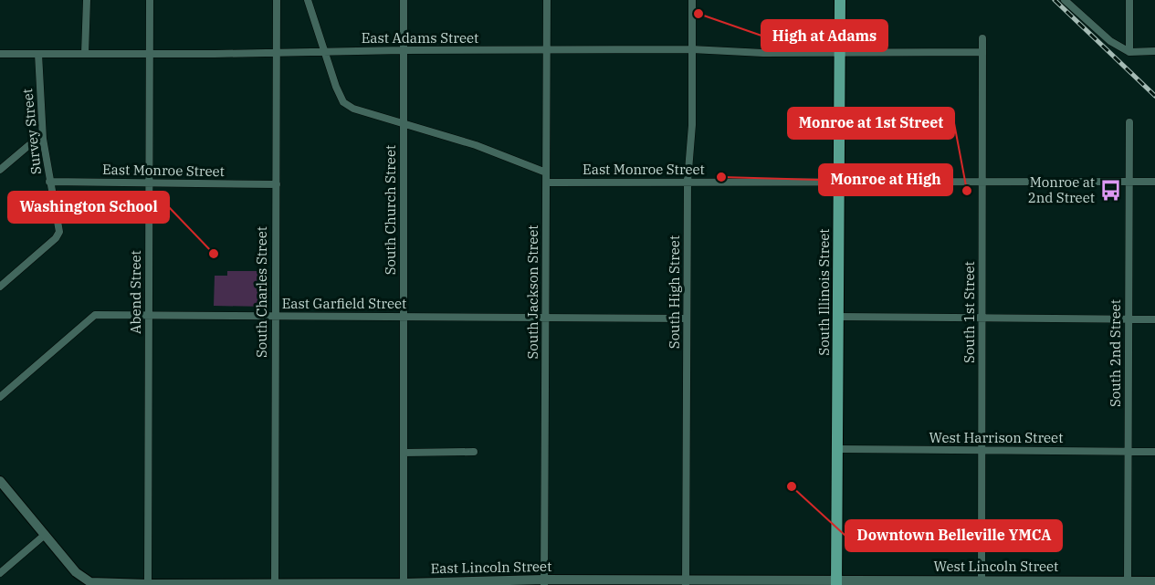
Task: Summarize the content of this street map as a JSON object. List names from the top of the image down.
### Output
{
  "streets": {
    "main road": ["South Illinois Street"],
    "street": [
      "East Adams Street",
      "Survey Street",
      "East Monroe Street",
      "South Church Street",
      "Abend Street",
      "South Charles Street",
      "South Jackson Street",
      "South High Street",
      "East Garfield Street",
      "South 1st Street",
      "South 2nd Street",
      "West Harrison Street",
      "West Lincoln Street",
      "East Lincoln Street"
    ]
  },
  "crossings": [
    ["East Adams Street", "Survey Street"],
    ["East Adams Street", "South Church Street"],
    ["East Adams Street", "Abend Street"],
    ["East Adams Street", "South Charles Street"],
    ["East Adams Street", "South Jackson Street"],
    ["East Adams Street", "South High Street"],
    ["East Adams Street", "South Illinois Street"],
    ["East Adams Street", "South 1st Street"],
    ["Survey Street", "East Monroe Street"],
    ["East Monroe Street", "Abend Street"],
    ["East Monroe Street", "South Charles Street"],
    ["East Monroe Street", "South Jackson Street"],
    ["East Monroe Street", "South High Street"],
    ["East Monroe Street", "South Illinois Street"],
    ["East Monroe Street", "South 1st Street"],
    ["East Monroe Street", "South 2nd Street"],
    ["South Church Street", "East Garfield Street"],
    ["South Church Street", "East Lincoln Street"],
    ["Abend Street", "East Garfield Street"],
    ["Abend Street", "East Lincoln Street"],
    ["South Charles Street", "East Garfield Street"],
    ["South Charles Street", "East Lincoln Street"],
    ["South Jackson Street", "East Garfield Street"],
    ["South Jackson Street", "East Lincoln Street"],
    ["South High Street", "East Garfield Street"],
    ["South High Street", "East Lincoln Street"],
    ["South Illinois Street", "West Harrison Street"],
    ["South Illinois Street", "West Lincoln Street"],
    ["South Illinois Street", "East Lincoln Street"],
    ["South 1st Street", "West Harrison Street"],
    ["South 1st Street", "West Lincoln Street"],
    ["South 2nd Street", "West Harrison Street"],
    ["South 2nd Street", "West Lincoln Street"],
    ["West Lincoln Street", "East Lincoln Street"]
  ],
  "places": {
    "other": [
      "High at Adams",
      "Monroe at High",
      "Monroe at 1st Street",
      "Washington School",
      "Downtown Belleville YMCA"
    ],
    "bus stop": ["Monroe at 2nd Street"]
  }
}
